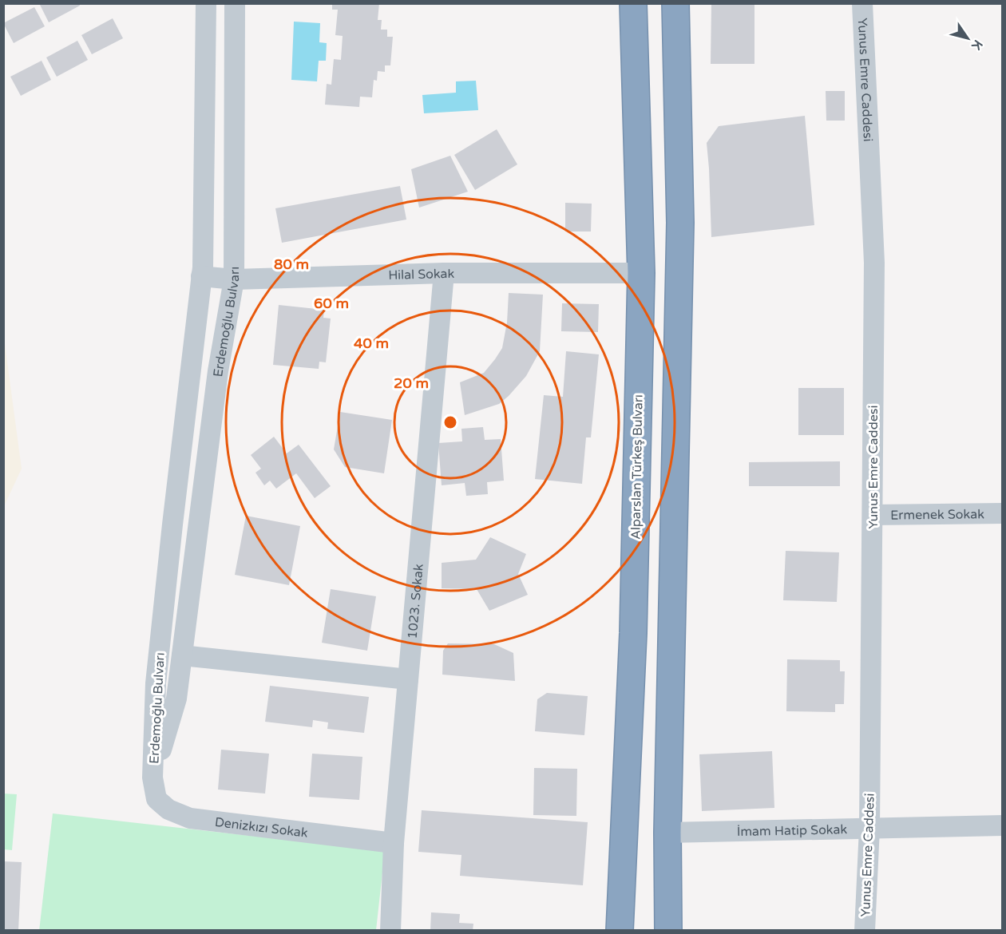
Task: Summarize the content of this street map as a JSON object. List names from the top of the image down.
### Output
{
  "streets": {
    "highway": ["Alparslan Türkeş Bulvarı"],
    "street": [
      "Yunus Emre Caddesi",
      "Hilal Sokak",
      "Erdemoğlu Bulvarı",
      "Ermenek Sokak",
      "1023. Sokak",
      "Denizkızı Sokak",
      "İmam Hatip Sokak"
    ]
  },
  "crossings": [
    ["Yunus Emre Caddesi", "Ermenek Sokak"],
    ["Yunus Emre Caddesi", "İmam Hatip Sokak"],
    ["Hilal Sokak", "Erdemoğlu Bulvarı"],
    ["Hilal Sokak", "Alparslan Türkeş Bulvarı"],
    ["Hilal Sokak", "1023. Sokak"],
    ["Erdemoğlu Bulvarı", "Denizkızı Sokak"],
    ["1023. Sokak", "Denizkızı Sokak"]
  ],
  "north": "bottom right",
  "rings": [
    "80 m",
    "60 m",
    "40 m",
    "20 m"
  ]
}
